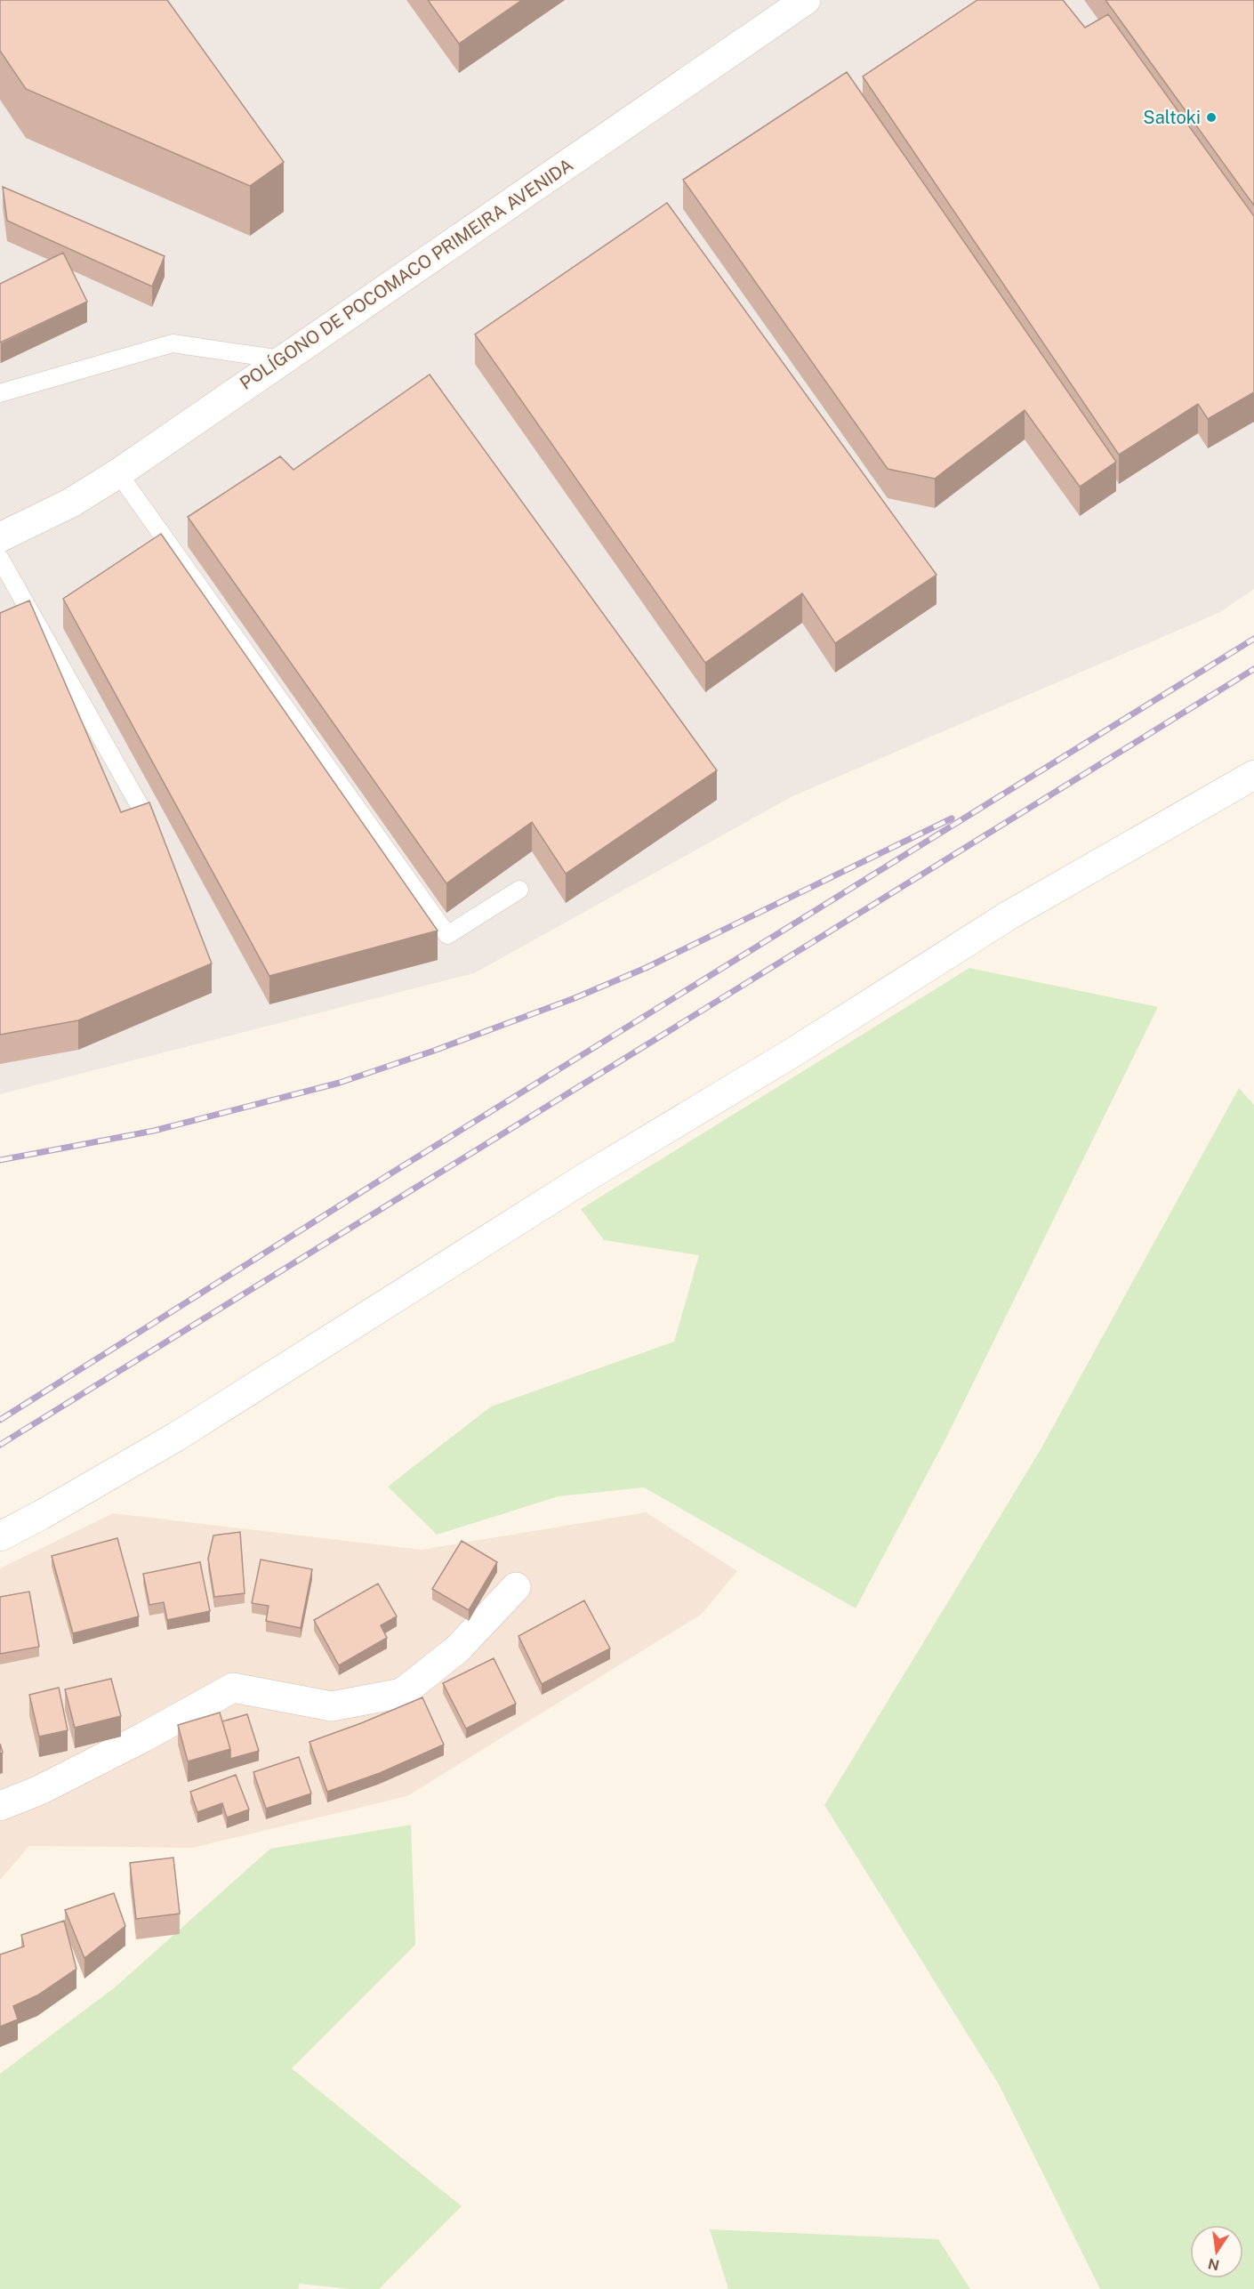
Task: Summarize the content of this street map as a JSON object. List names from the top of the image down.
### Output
{
  "streets": {
    "street": ["POLÍGONO DE POCOMACO PRIMEIRA AVENIDA"]
  },
  "places": ["Saltoki"],
  "north": "bottom"
}
